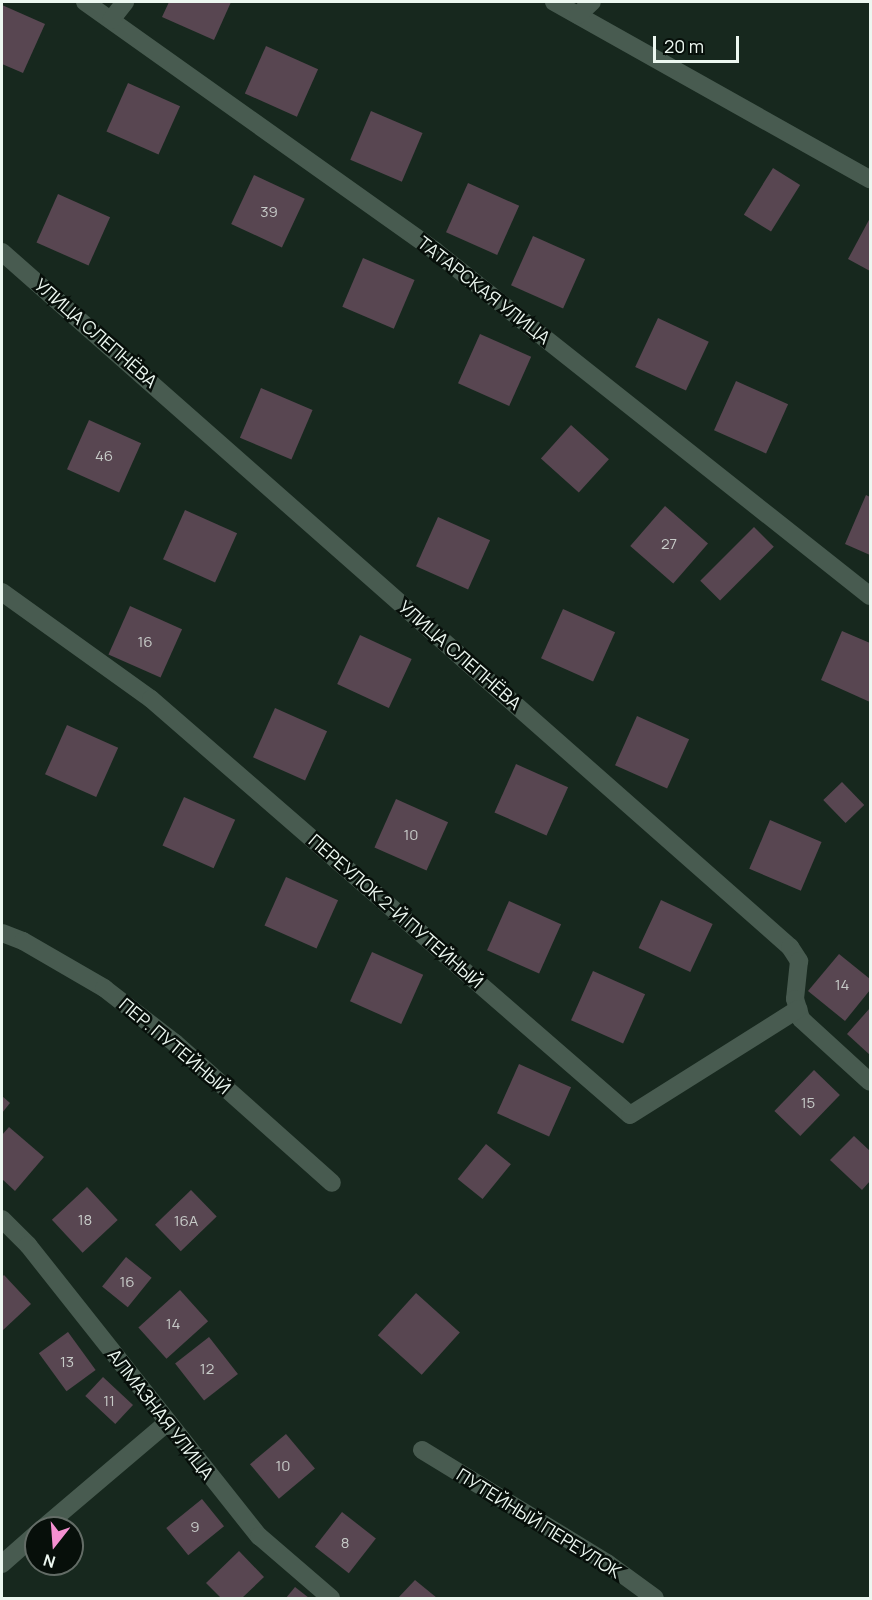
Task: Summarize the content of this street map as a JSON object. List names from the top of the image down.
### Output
{
  "streets": {
    "street": [
      "ТАТАРСКАЯ УЛИЦА",
      "УЛИЦА СЛЕПНЁВА",
      "ПЕРЕУЛОК 2-Й ПУТЕЙНЫЙ",
      "ПЕР. ПУТЕЙНЫЙ",
      "АЛМАЗНАЯ УЛИЦА",
      "ПУТЕЙНЫЙ ПЕРЕУЛОК"
    ]
  },
  "crossings": [
    ["УЛИЦА СЛЕПНЁВА", "ПЕРЕУЛОК 2-Й ПУТЕЙНЫЙ"]
  ],
  "house_numbers": [
    "39",
    "46",
    "27",
    "16",
    "10",
    "14",
    "15",
    "18",
    "16А",
    "16",
    "14",
    "13",
    "12",
    "11",
    "10",
    "9",
    "8"
  ],
  "scale_bar": "20 m",
  "north": "bottom"
}
